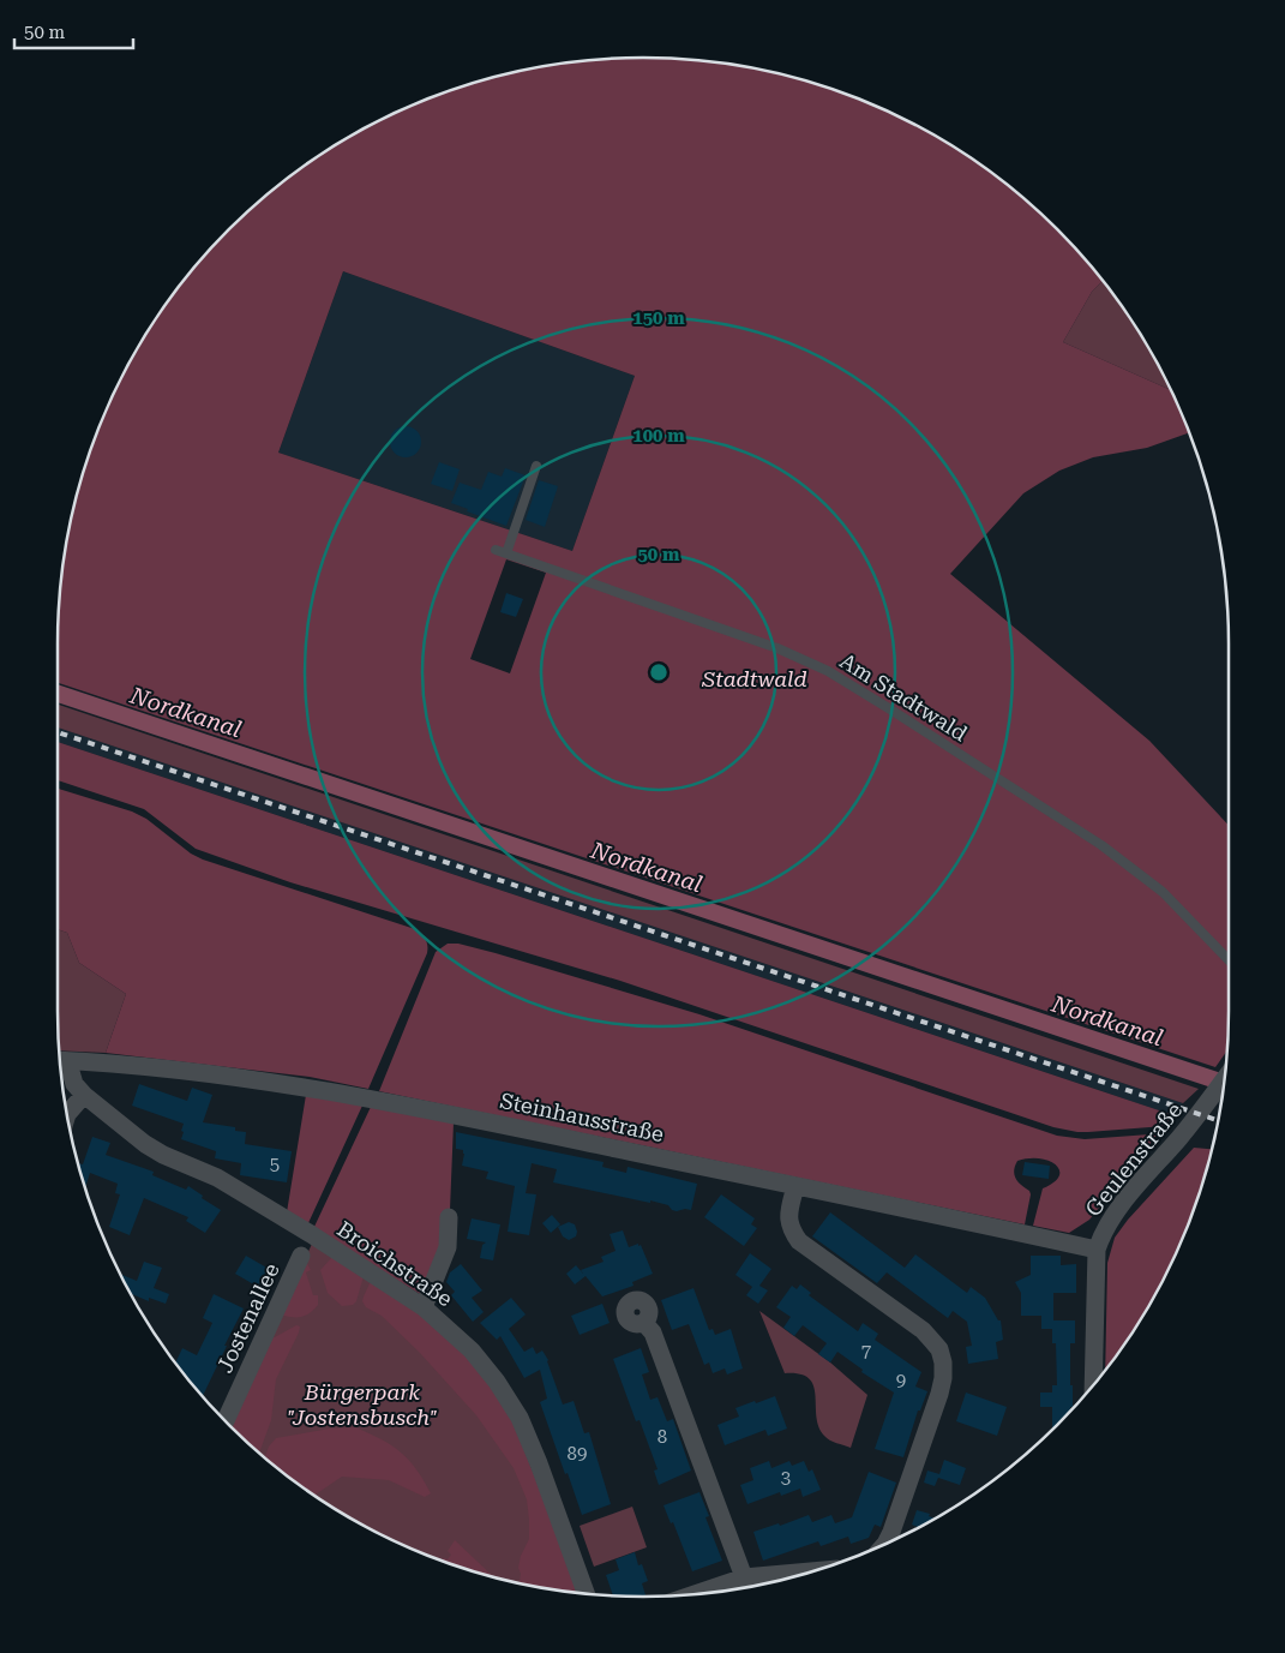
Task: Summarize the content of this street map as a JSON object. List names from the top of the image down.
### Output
{
  "streets": {
    "street": [
      "Steinhausstraße",
      "Geulenstraße",
      "Broichstraße",
      "Jostenallee"
    ],
    "lane": ["Am Stadtwald"]
  },
  "crossings": [
    ["Steinhausstraße", "Geulenstraße"],
    ["Steinhausstraße", "Broichstraße"]
  ],
  "water": ["Nordkanal"],
  "parks": ["Stadtwald", "Bürgerpark \"Jostensbusch\""],
  "house_numbers": [
    "5",
    "7",
    "9",
    "8",
    "89",
    "3"
  ],
  "scale_bar": "50 m",
  "rings": ["150 m", "100 m", "50 m"]
}
